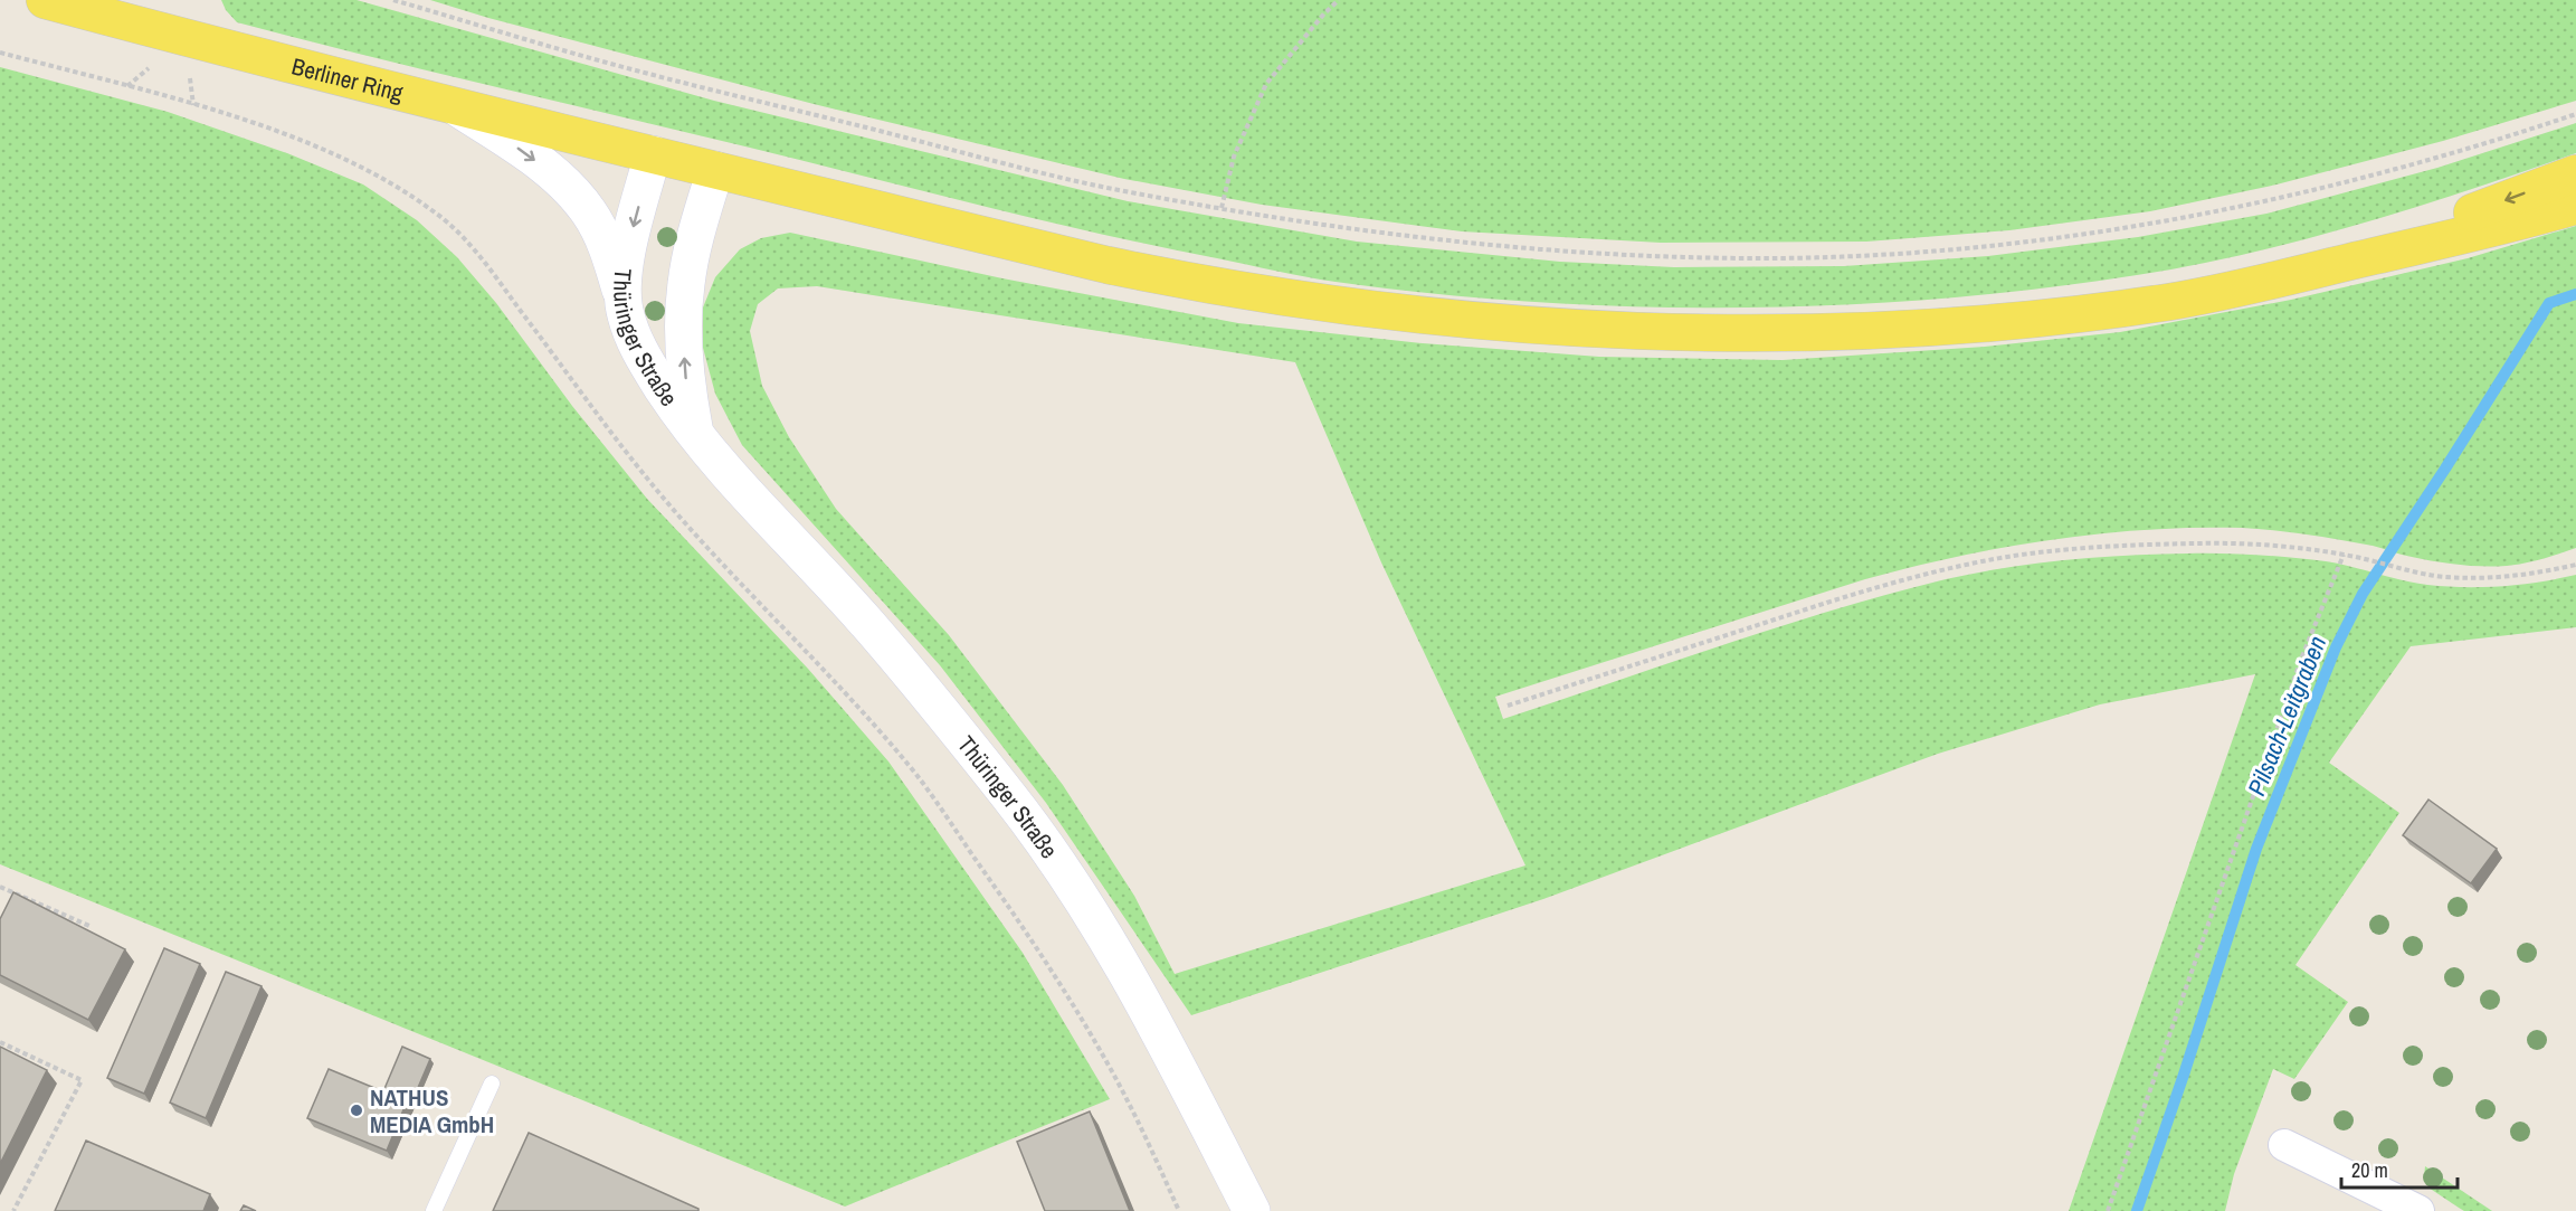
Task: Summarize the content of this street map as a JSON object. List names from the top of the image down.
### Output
{
  "streets": {
    "main road": ["Berliner Ring"],
    "street": ["Thüringer Straße"]
  },
  "crossings": [
    ["Berliner Ring", "Thüringer Straße"]
  ],
  "water": ["Pilsach-Leitgraben"],
  "places": ["NATHUS MEDIA GmbH"],
  "scale_bar": "20 m"
}
